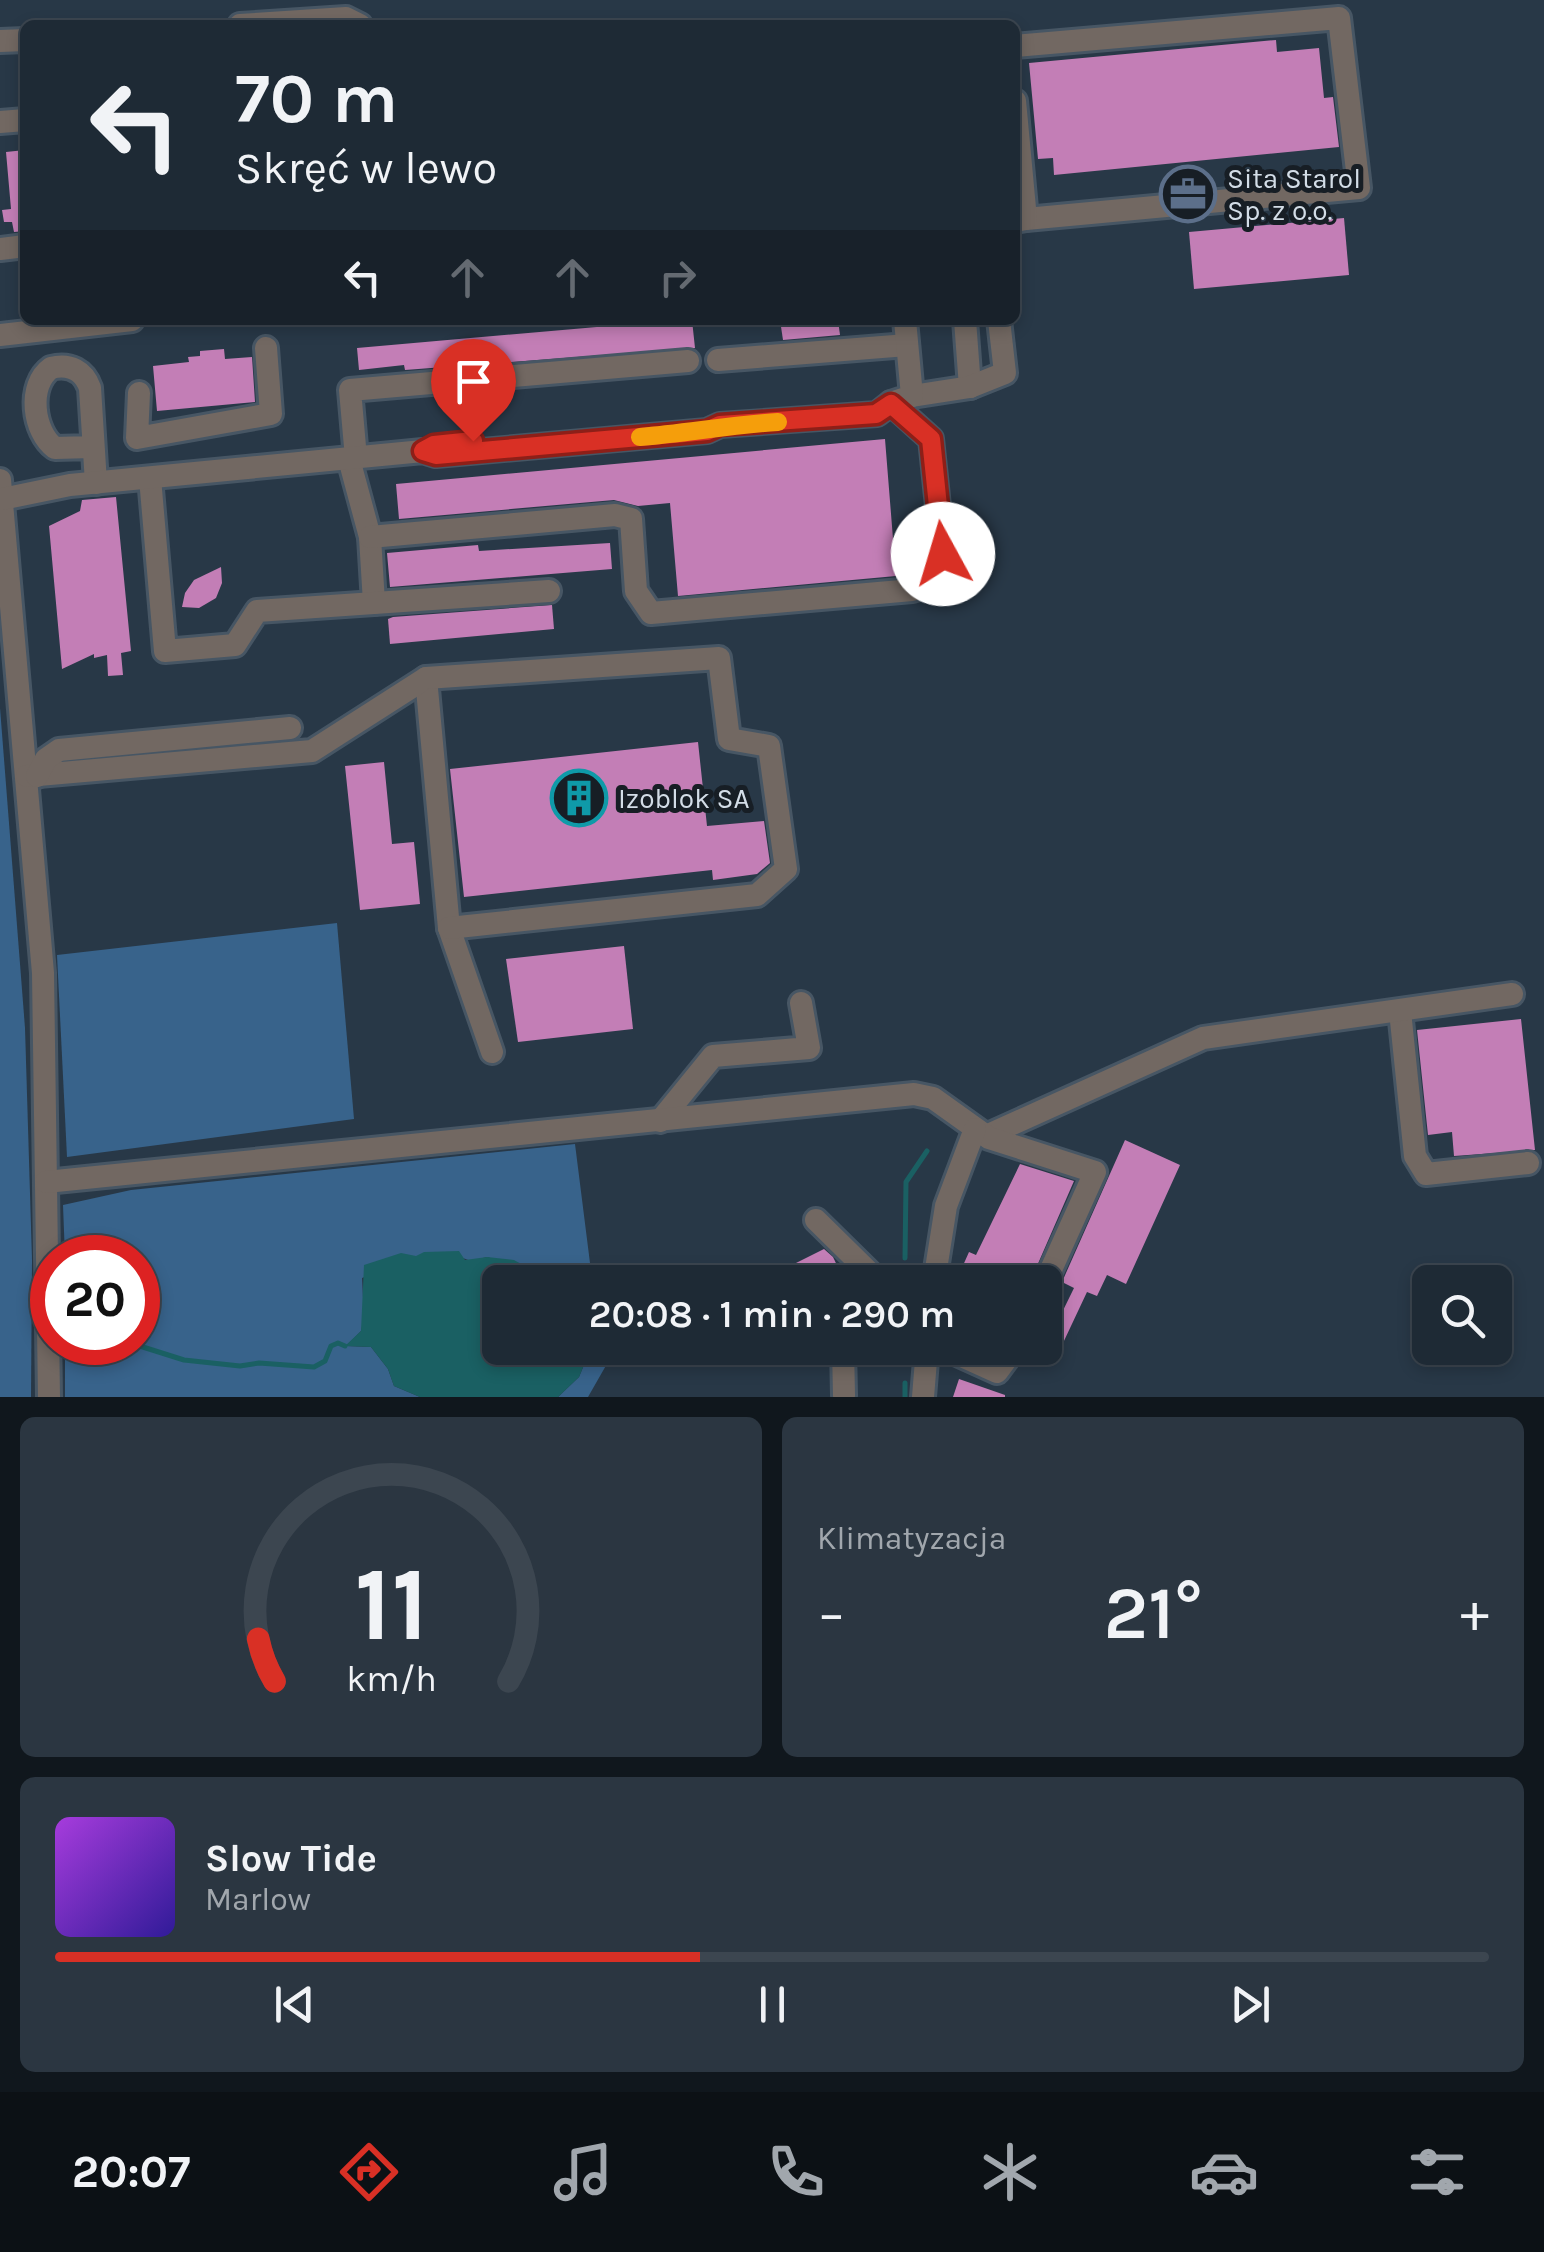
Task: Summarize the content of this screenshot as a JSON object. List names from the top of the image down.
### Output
{
  "places": {
    "office": ["Sita Starol Sp. z o.o."],
    "building": ["Izoblok SA"]
  },
  "page": {
    "turn": ["70 m", "Skręć w lewo"],
    "limit": "20",
    "trip": "20:08 · 1 min · 290 m",
    "tile": "Klimatyzacja",
    "heat": ["−", "21°", "+"],
    "song": ["Slow Tide", "Marlow"],
    "tabs": "20:07",
    "gauge": ["11", "km/h"]
  }
}
